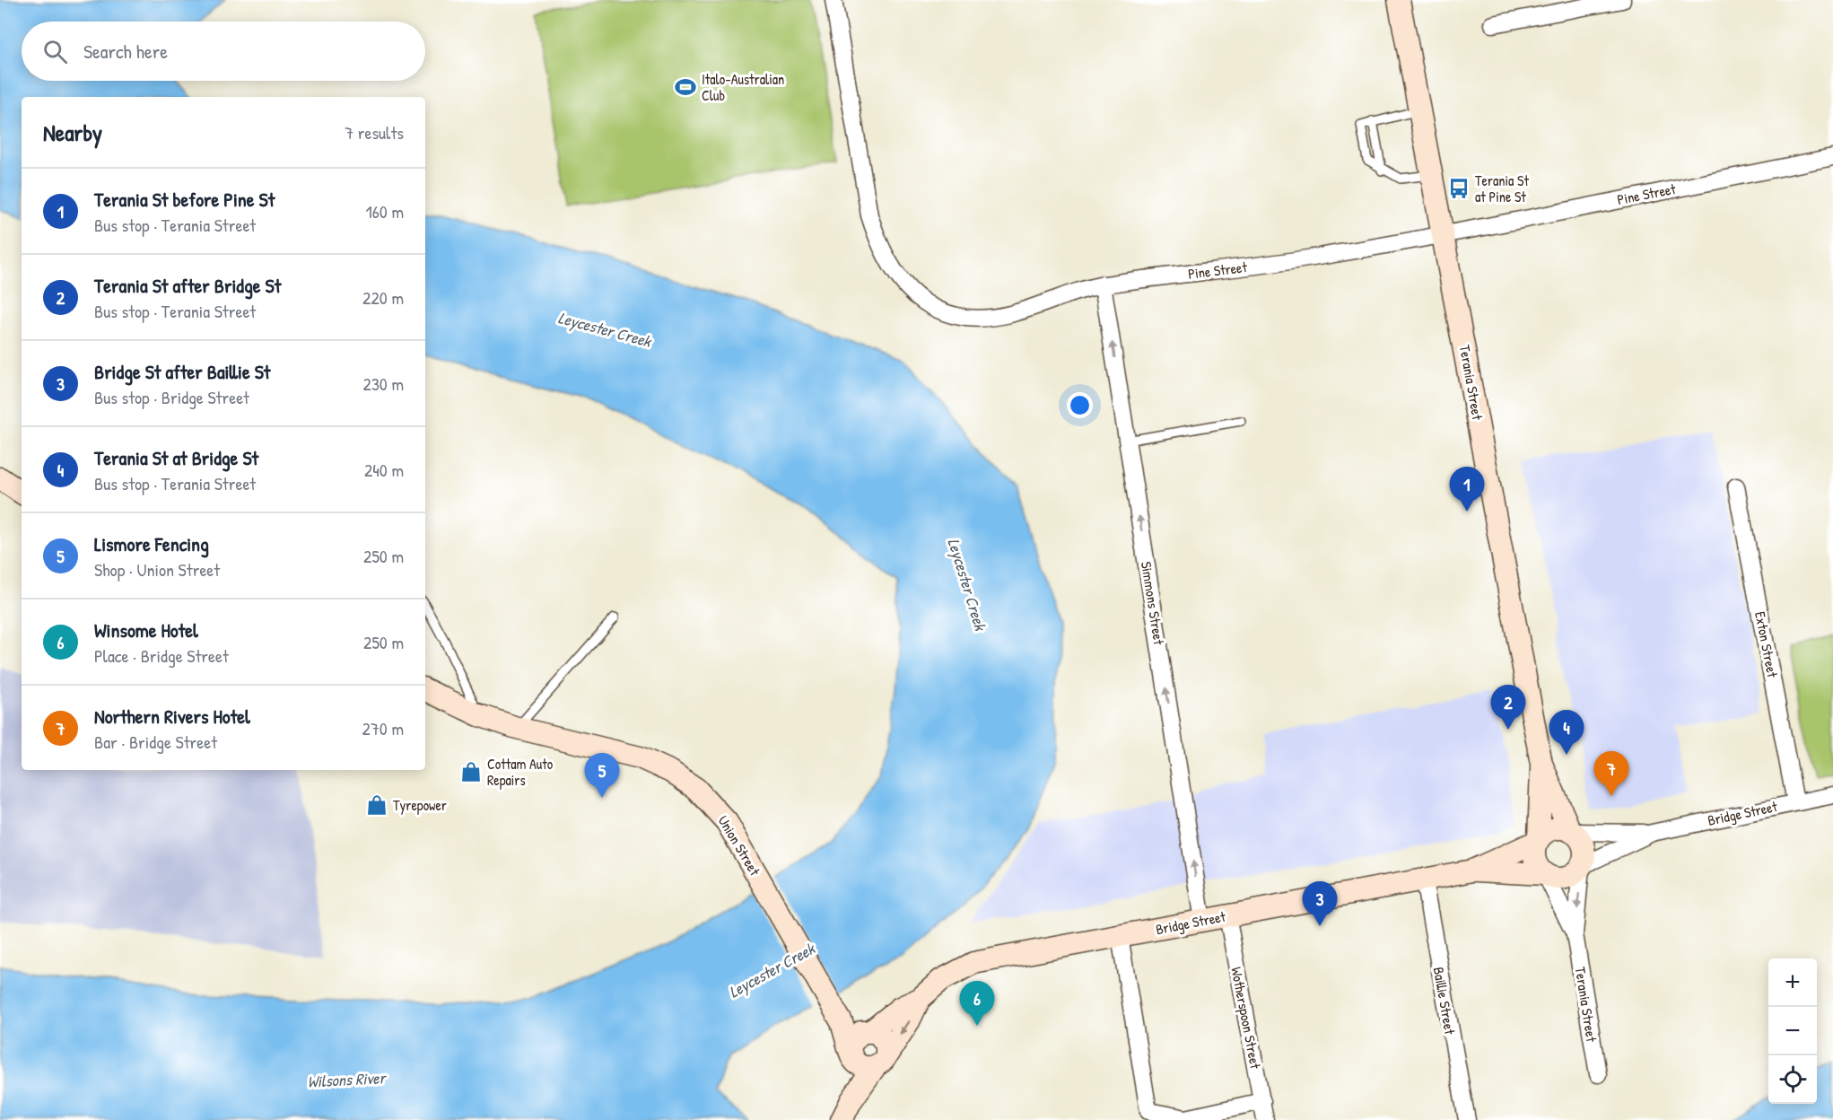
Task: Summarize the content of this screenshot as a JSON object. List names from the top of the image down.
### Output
{
  "streets": {
    "main road": ["Terania Street", "Bridge Street", "Union Street"],
    "street": [
      "Pine Street",
      "Simmons Street",
      "Exton Street",
      "Baillie Street",
      "Wotherspoon Street"
    ]
  },
  "crossings": [
    ["Pine Street", "Terania Street"],
    ["Pine Street", "Simmons Street"],
    ["Terania Street", "Bridge Street"],
    ["Simmons Street", "Bridge Street"],
    ["Exton Street", "Bridge Street"],
    ["Bridge Street", "Union Street"],
    ["Bridge Street", "Baillie Street"],
    ["Bridge Street", "Wotherspoon Street"]
  ],
  "one_way": ["Simmons Street"],
  "water": ["Leycester Creek", "Wilsons River"],
  "places": {
    "sports": ["Italo-Australian Club"],
    "bus stop": ["Terania St at Pine St"],
    "shop": ["Cottam Auto Repairs", "Tyrepower"]
  },
  "page": {
    "search": "Search here",
    "heading": ["Nearby", "7 results"],
    "list": [
      {
        "mark": "1",
        "name": "Terania St before Pine St",
        "note": "Bus stop · Terania Street",
        "value": "160 m"
      },
      {
        "mark": "2",
        "name": "Terania St after Bridge St",
        "note": "Bus stop · Terania Street",
        "value": "220 m"
      },
      {
        "mark": "3",
        "name": "Bridge St after Baillie St",
        "note": "Bus stop · Bridge Street",
        "value": "230 m"
      },
      {
        "mark": "4",
        "name": "Terania St at Bridge St",
        "note": "Bus stop · Terania Street",
        "value": "240 m"
      },
      {
        "mark": "5",
        "name": "Lismore Fencing",
        "note": "Shop · Union Street",
        "value": "250 m"
      },
      {
        "mark": "6",
        "name": "Winsome Hotel",
        "note": "Place · Bridge Street",
        "value": "250 m"
      },
      {
        "mark": "7",
        "name": "Northern Rivers Hotel",
        "note": "Bar · Bridge Street",
        "value": "270 m"
      }
    ],
    "pins": [
      "1",
      "2",
      "4",
      "7",
      "5",
      "3",
      "6"
    ],
    "map_buttons": ["+", "−"]
  }
}
